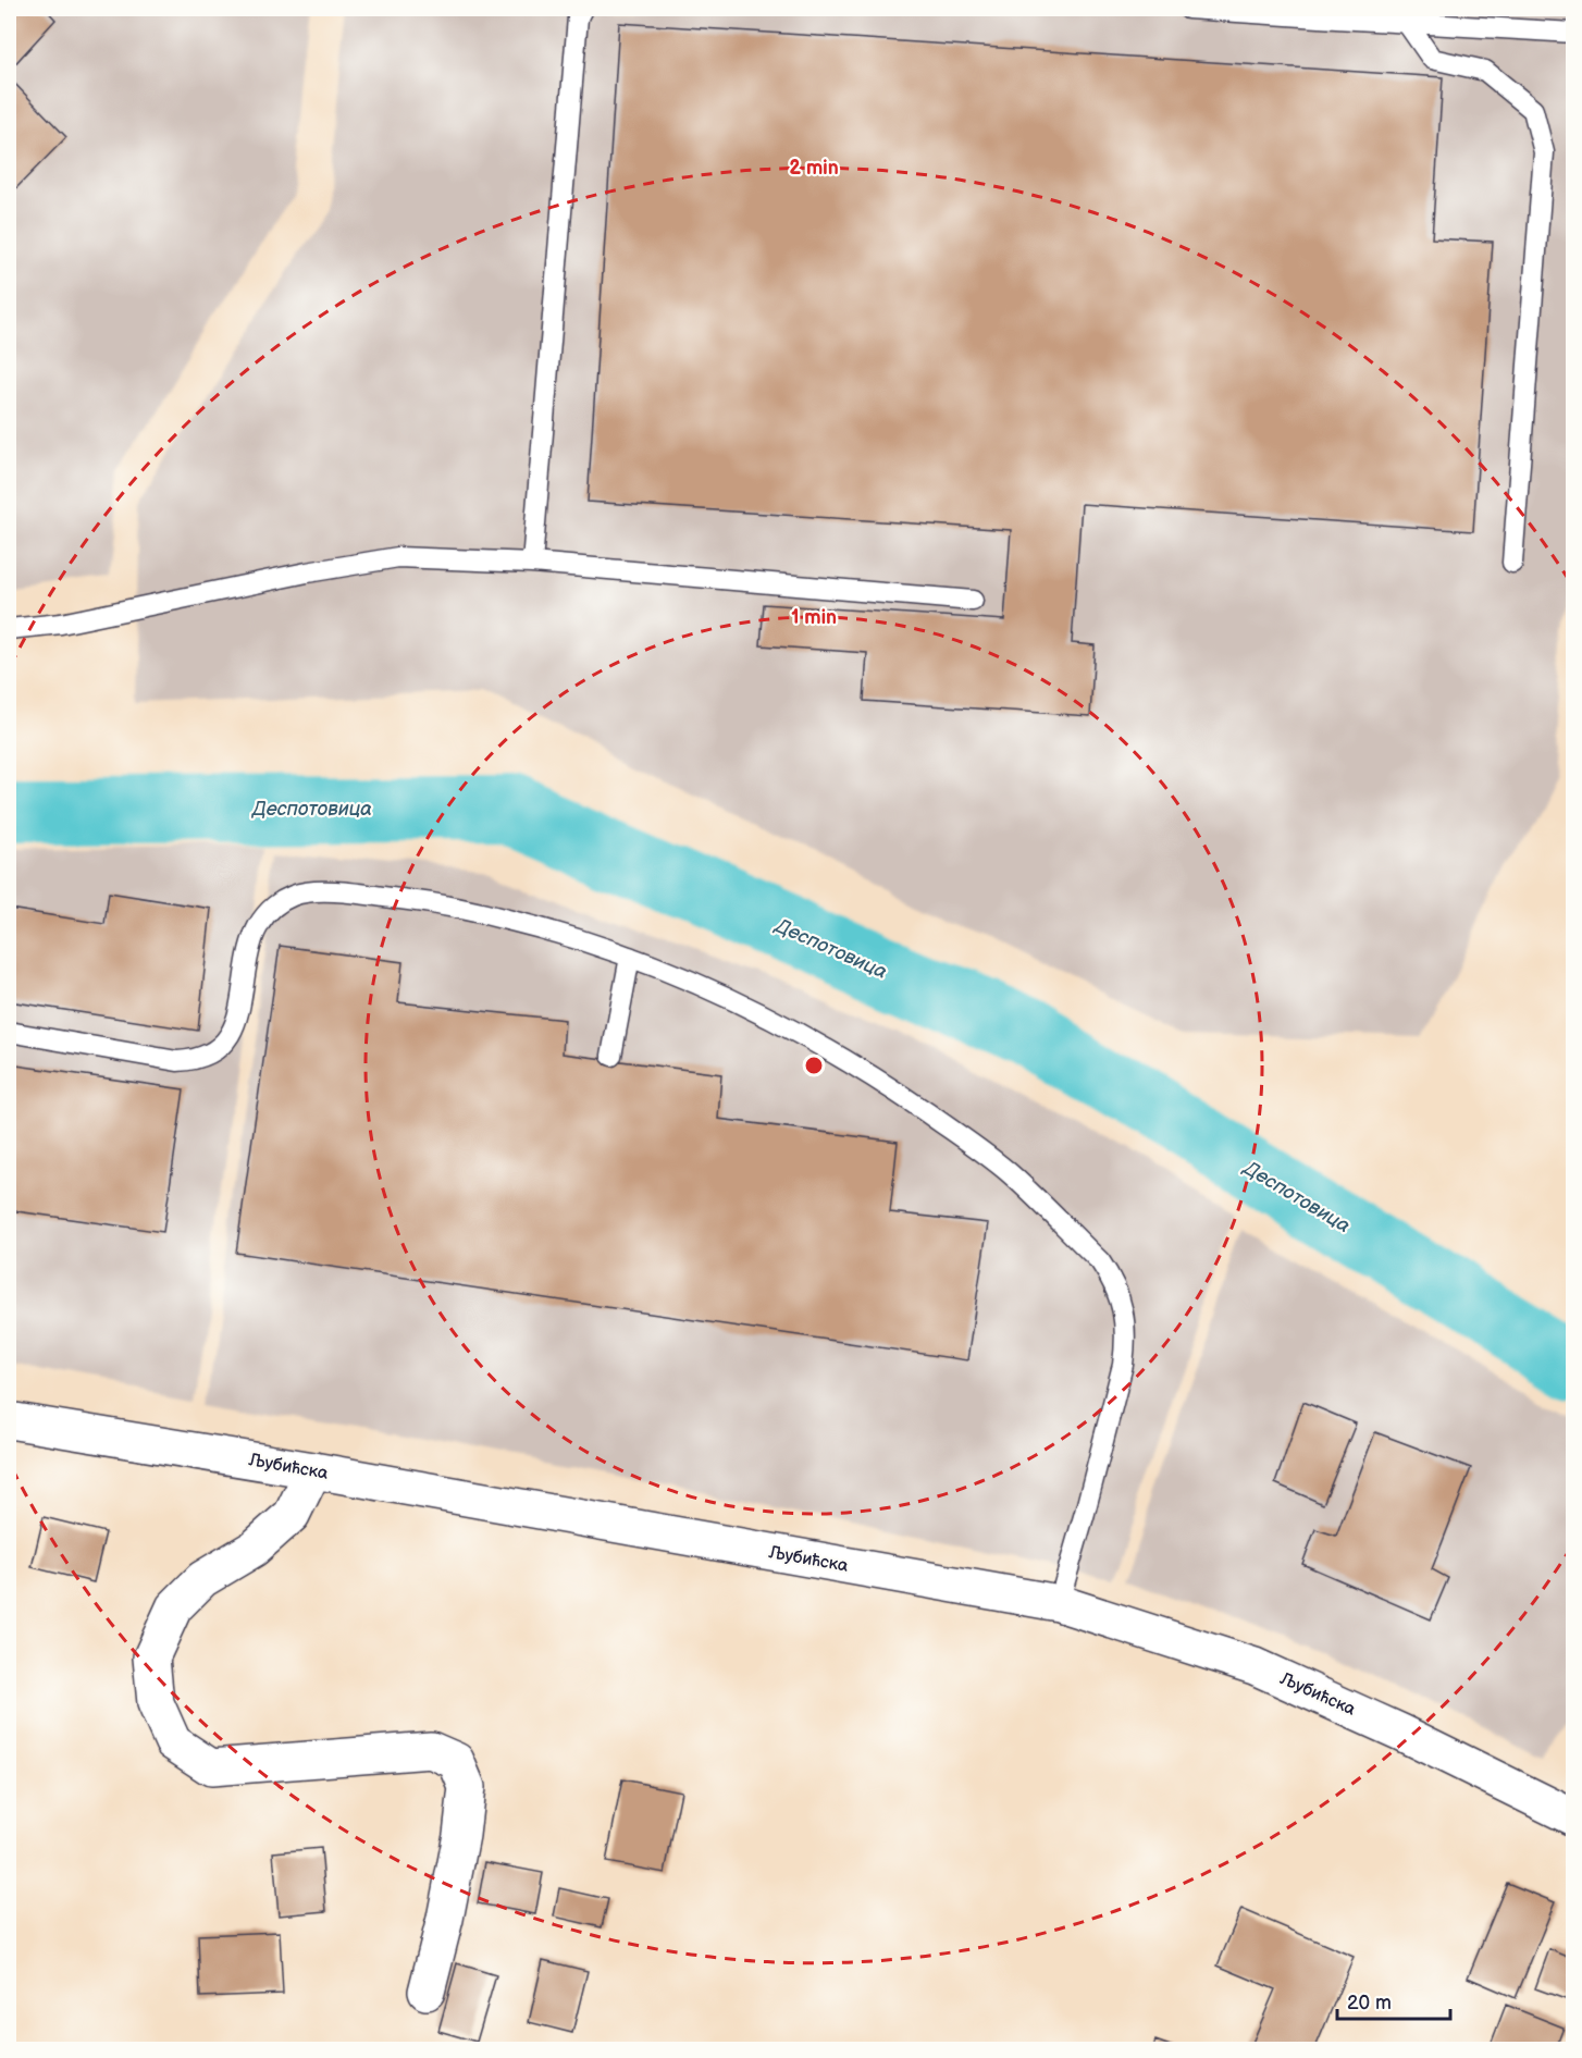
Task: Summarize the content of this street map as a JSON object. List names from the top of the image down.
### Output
{
  "streets": {
    "street": ["Љубићска"]
  },
  "water": ["Деспотовица"],
  "scale_bar": "20 m",
  "rings": ["2 min", "1 min"]
}
